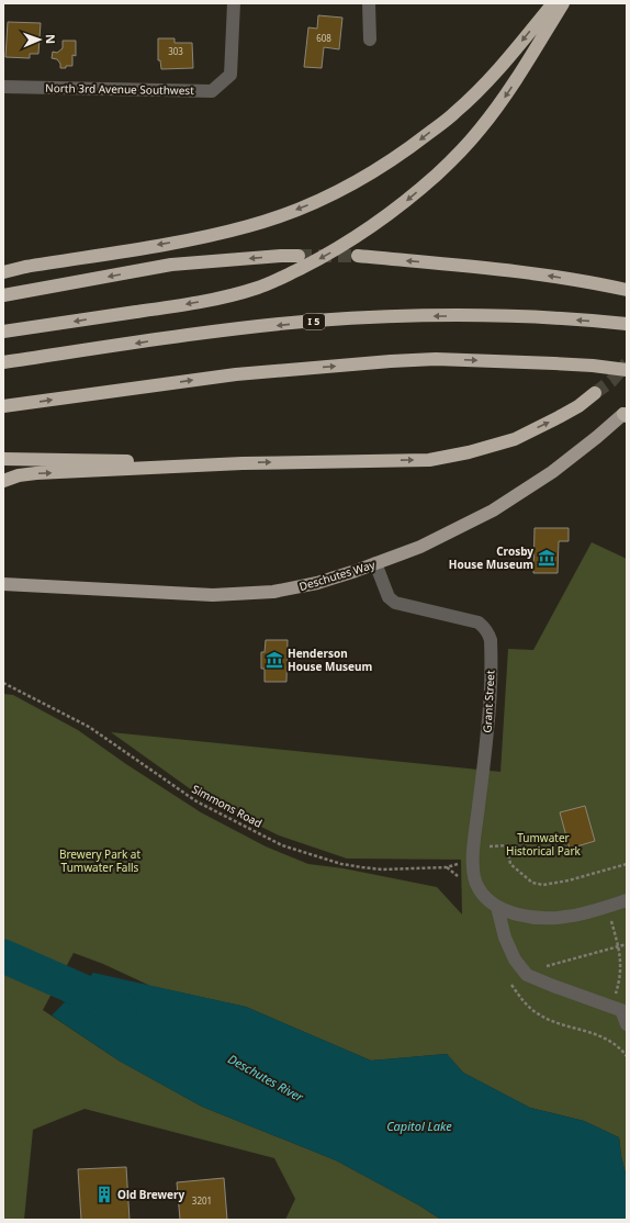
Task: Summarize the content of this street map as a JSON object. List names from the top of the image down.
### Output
{
  "streets": {
    "highway": ["I 5"],
    "main road": ["Deschutes Way"],
    "street": ["North 3rd Avenue Southwest", "Grant Street"],
    "path": ["Simmons Road"]
  },
  "crossings": [
    ["Deschutes Way", "Grant Street"]
  ],
  "water": ["Deschutes River", "Capitol Lake"],
  "parks": ["Tumwater Historical Park", "Brewery Park at Tumwater Falls"],
  "places": {
    "museum": ["Crosby House Museum", "Henderson House Museum"],
    "building": ["Old Brewery"]
  },
  "house_numbers": ["608", "303", "3201"],
  "north": "right"
}
